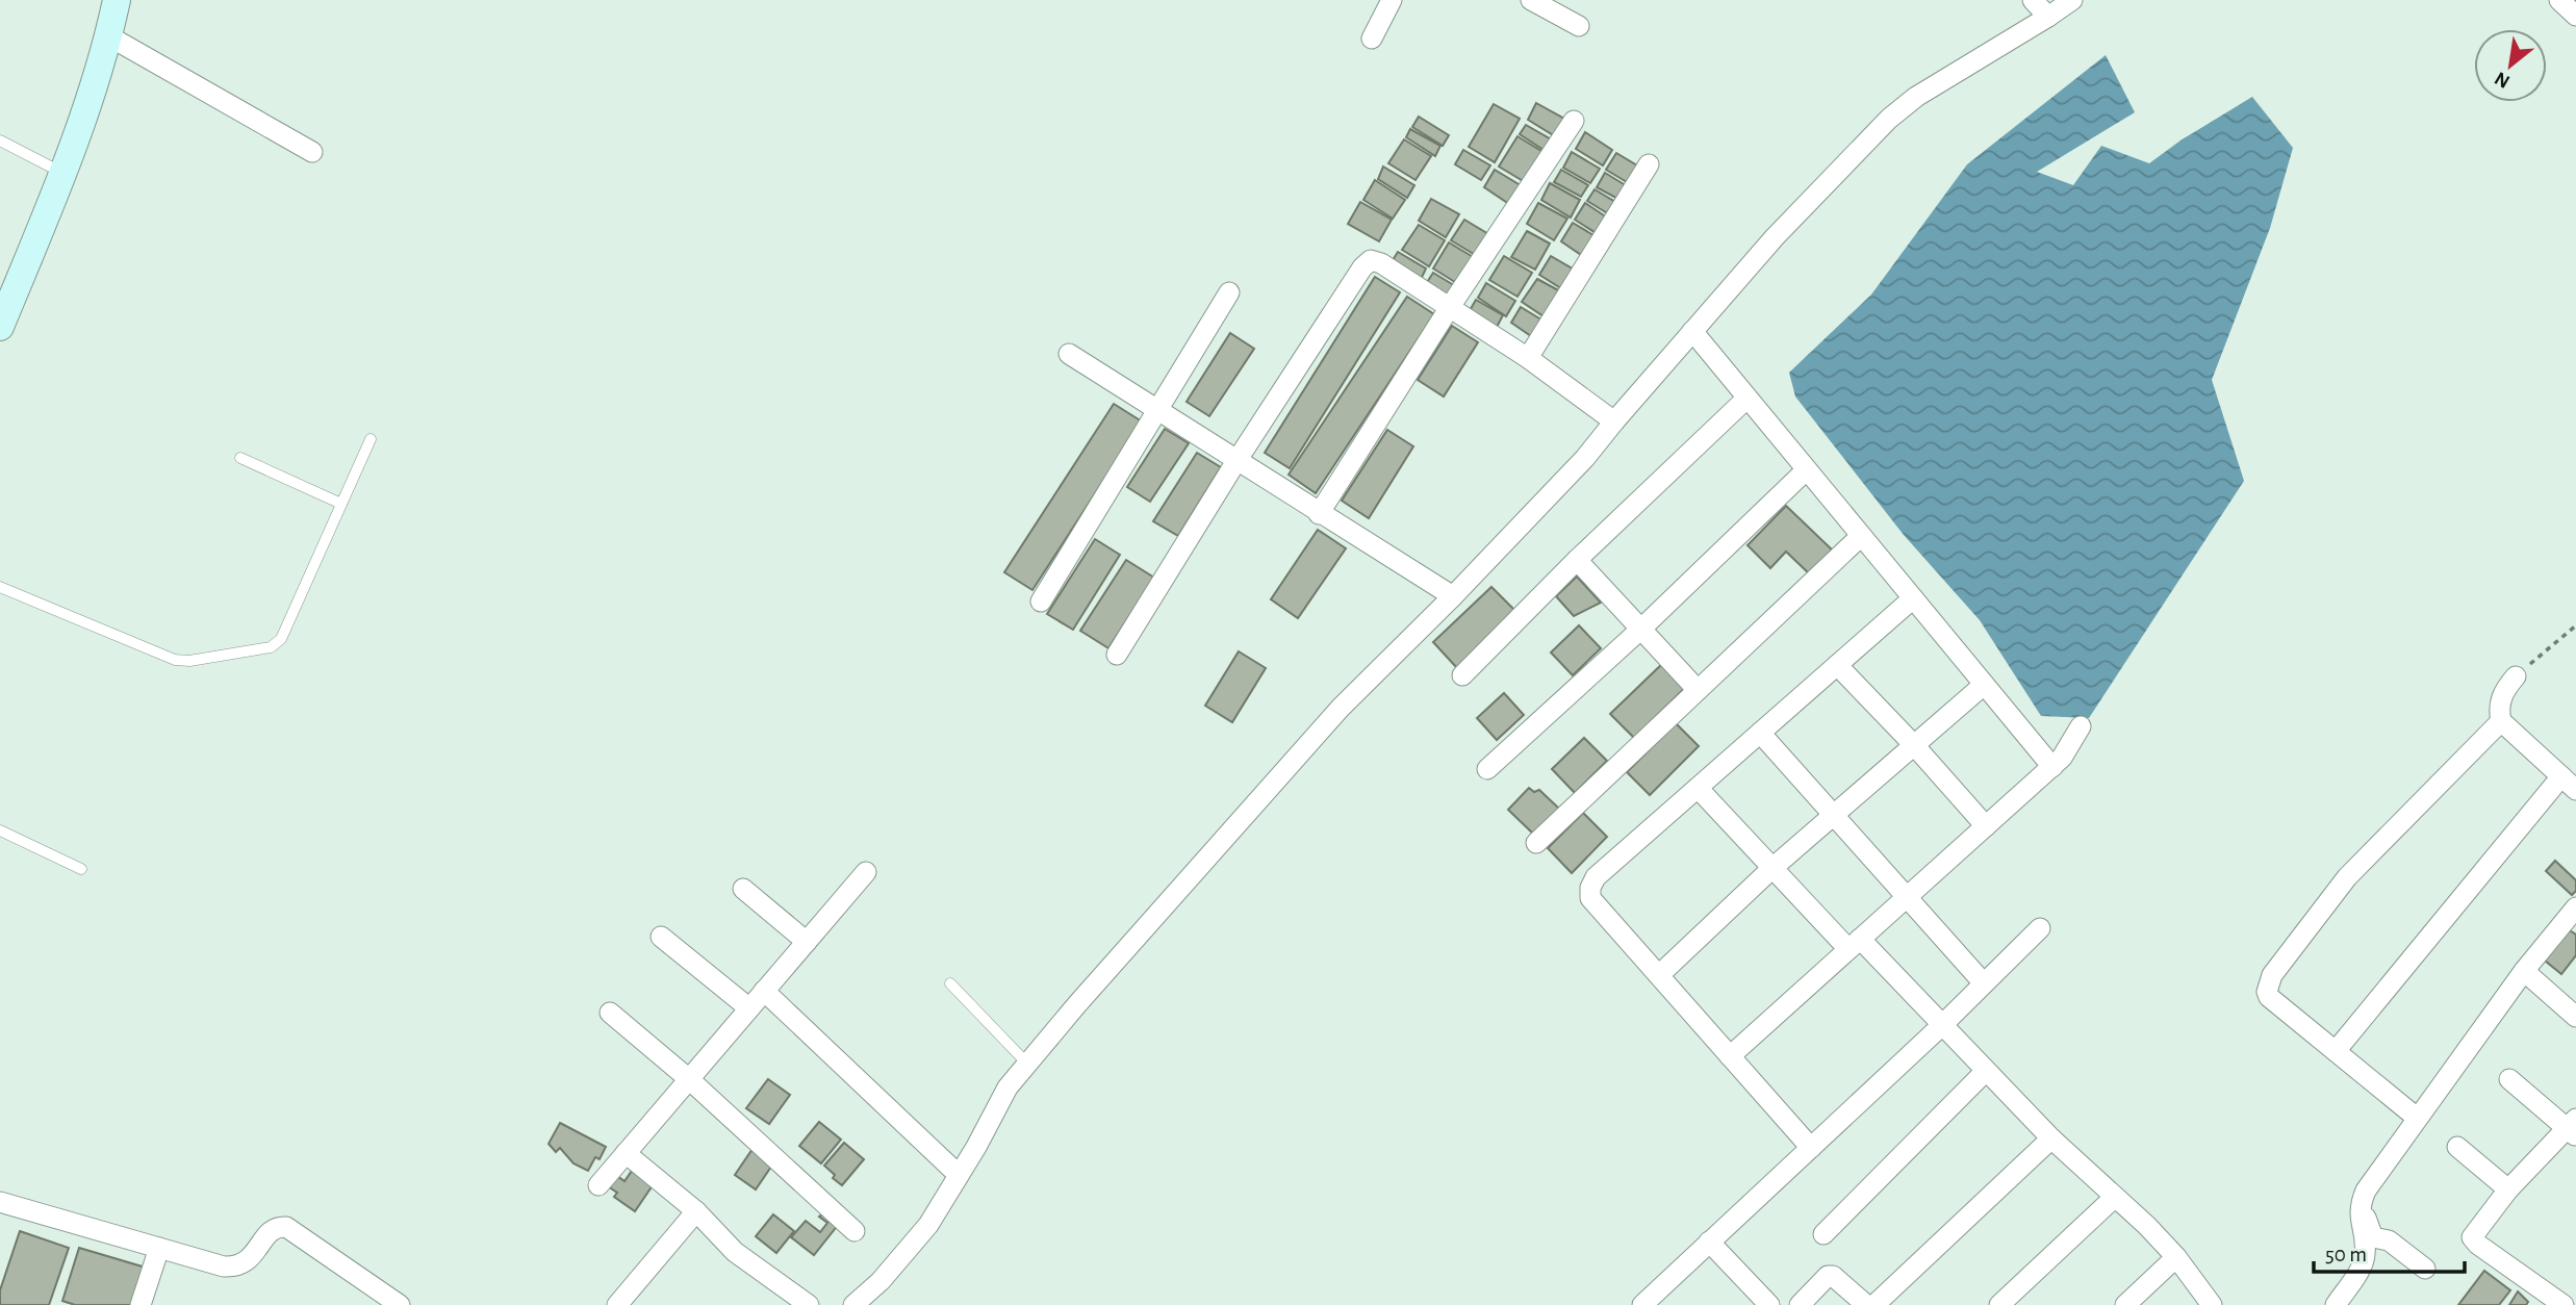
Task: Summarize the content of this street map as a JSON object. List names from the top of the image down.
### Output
{
  "scale_bar": "50 m",
  "north": "bottom left"
}
